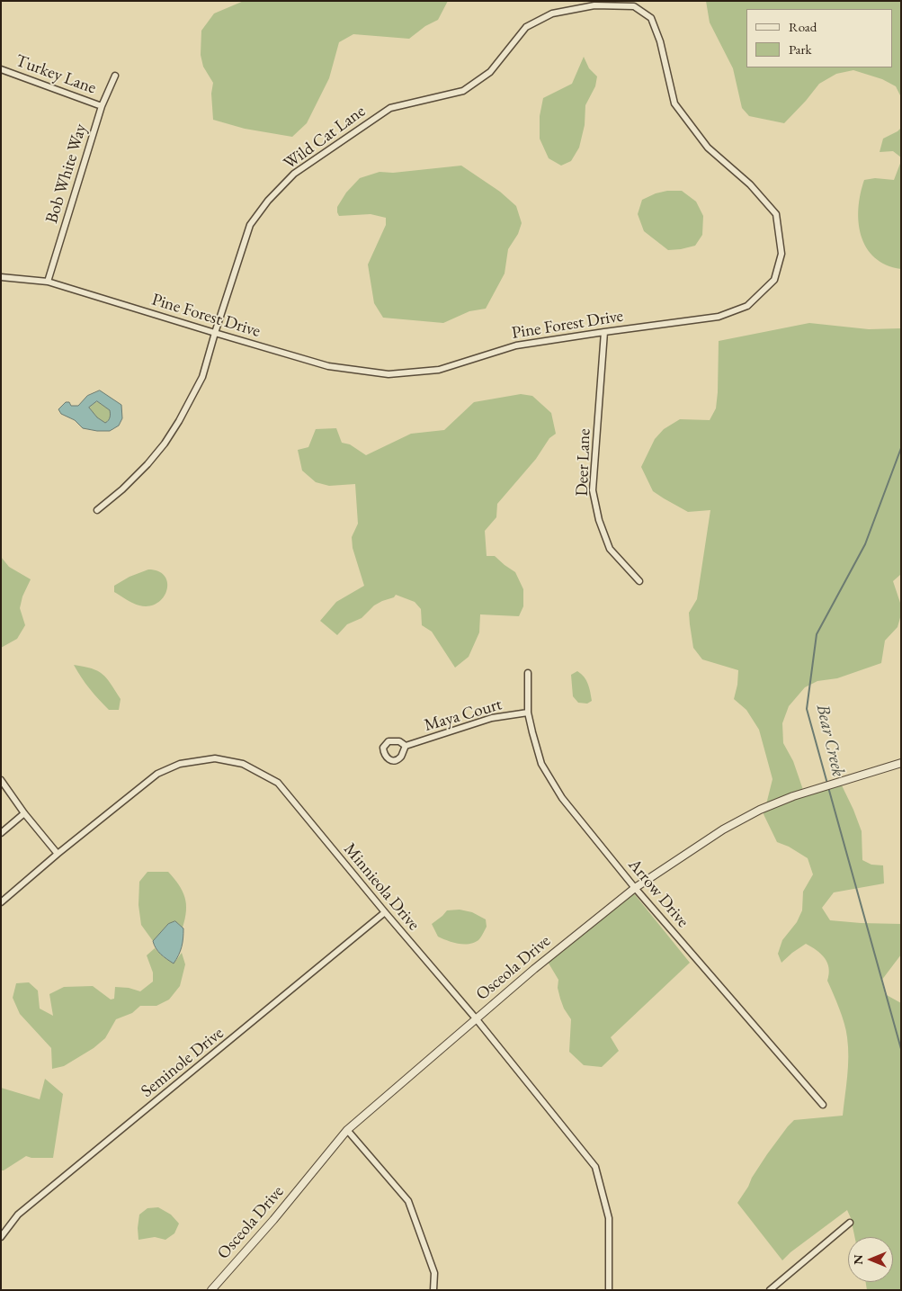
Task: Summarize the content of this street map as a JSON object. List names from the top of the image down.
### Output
{
  "streets": {
    "street": [
      "Turkey Lane",
      "Wild Cat Lane",
      "Bob White Way",
      "Pine Forest Drive",
      "Deer Lane",
      "Maya Court",
      "Minnieola Drive",
      "Arrow Drive",
      "Osceola Drive",
      "Seminole Drive"
    ]
  },
  "crossings": [
    ["Turkey Lane", "Bob White Way"],
    ["Wild Cat Lane", "Pine Forest Drive"],
    ["Bob White Way", "Pine Forest Drive"],
    ["Pine Forest Drive", "Deer Lane"],
    ["Maya Court", "Arrow Drive"],
    ["Minnieola Drive", "Osceola Drive"],
    ["Minnieola Drive", "Seminole Drive"],
    ["Arrow Drive", "Osceola Drive"]
  ],
  "water": ["Bear Creek"],
  "legend": ["Road", "Park"],
  "north": "left"
}
